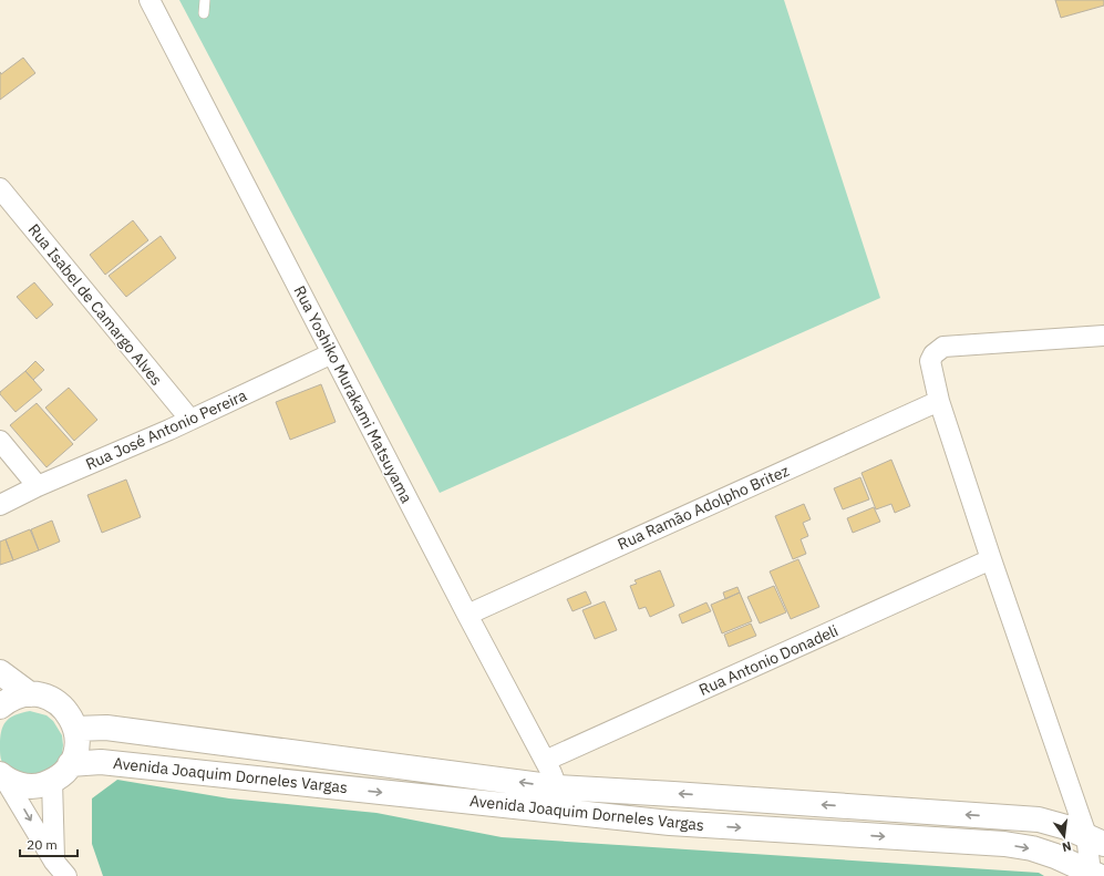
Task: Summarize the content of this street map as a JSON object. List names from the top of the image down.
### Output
{
  "streets": {
    "street": [
      "Rua Isabel de Camargo Alves",
      "Rua Yoshiko Murakami Matsuyama",
      "Rua José Antonio Pereira",
      "Rua Ramão Adolpho Britez",
      "Rua Antonio Donadeli",
      "Avenida Joaquim Dorneles Vargas"
    ]
  },
  "crossings": [
    ["Rua Isabel de Camargo Alves", "Rua José Antonio Pereira"],
    ["Rua Yoshiko Murakami Matsuyama", "Rua José Antonio Pereira"],
    ["Rua Yoshiko Murakami Matsuyama", "Rua Ramão Adolpho Britez"],
    ["Rua Yoshiko Murakami Matsuyama", "Rua Antonio Donadeli"],
    ["Rua Yoshiko Murakami Matsuyama", "Avenida Joaquim Dorneles Vargas"]
  ],
  "scale_bar": "20 m",
  "north": "bottom"
}
